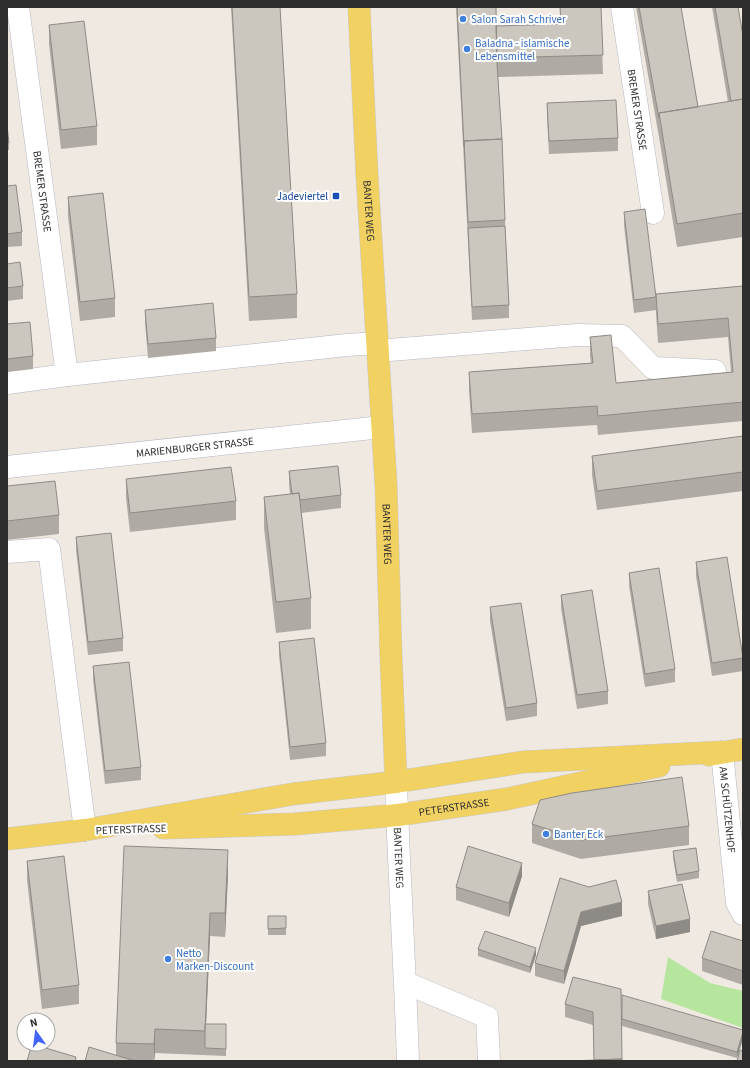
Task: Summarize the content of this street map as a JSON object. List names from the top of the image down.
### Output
{
  "streets": {
    "main road": ["BANTER WEG", "PETERSTRASSE"],
    "street": ["BREMER STRASSE", "MARIENBURGER STRASSE", "AM SCHÜTZENHOF"]
  },
  "crossings": [
    ["BANTER WEG", "MARIENBURGER STRASSE"],
    ["BANTER WEG", "PETERSTRASSE"],
    ["PETERSTRASSE", "AM SCHÜTZENHOF"]
  ],
  "places": {
    "other": [
      "Salon Sarah Schriver",
      "Baladna - islamische Lebensmittel",
      "Banter Eck",
      "Netto Marken-Discount"
    ],
    "transit": ["Jadeviertel"]
  },
  "north": "top"
}
